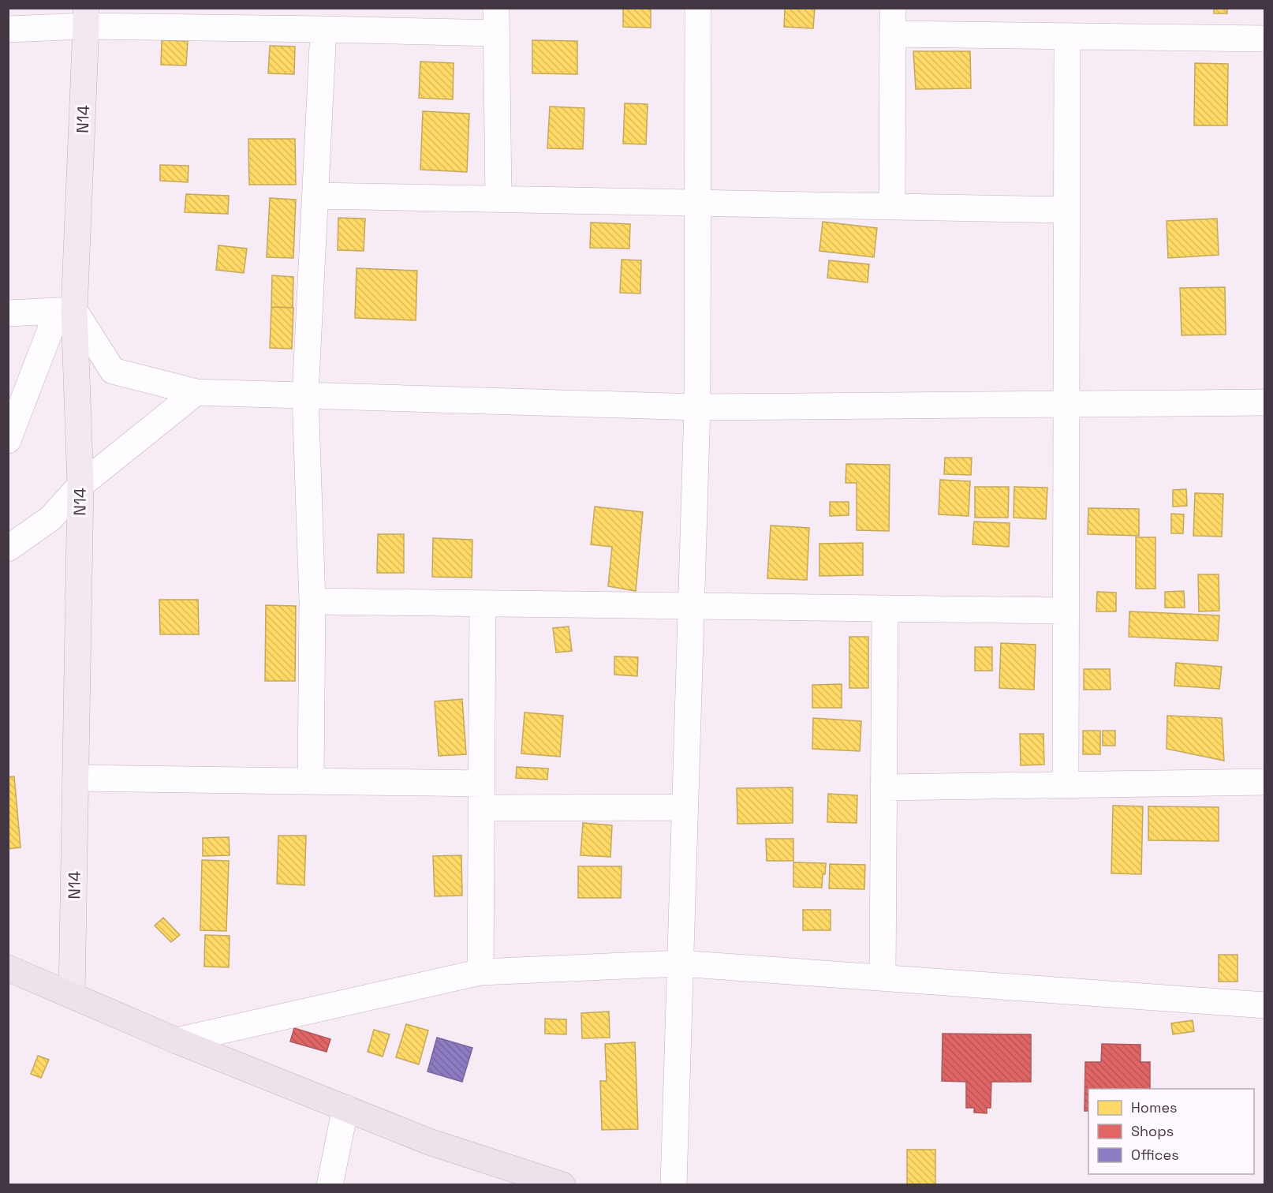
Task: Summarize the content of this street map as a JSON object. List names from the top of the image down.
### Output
{
  "streets": {
    "main road": ["N14"]
  },
  "legend": ["Homes", "Shops", "Offices"]
}
